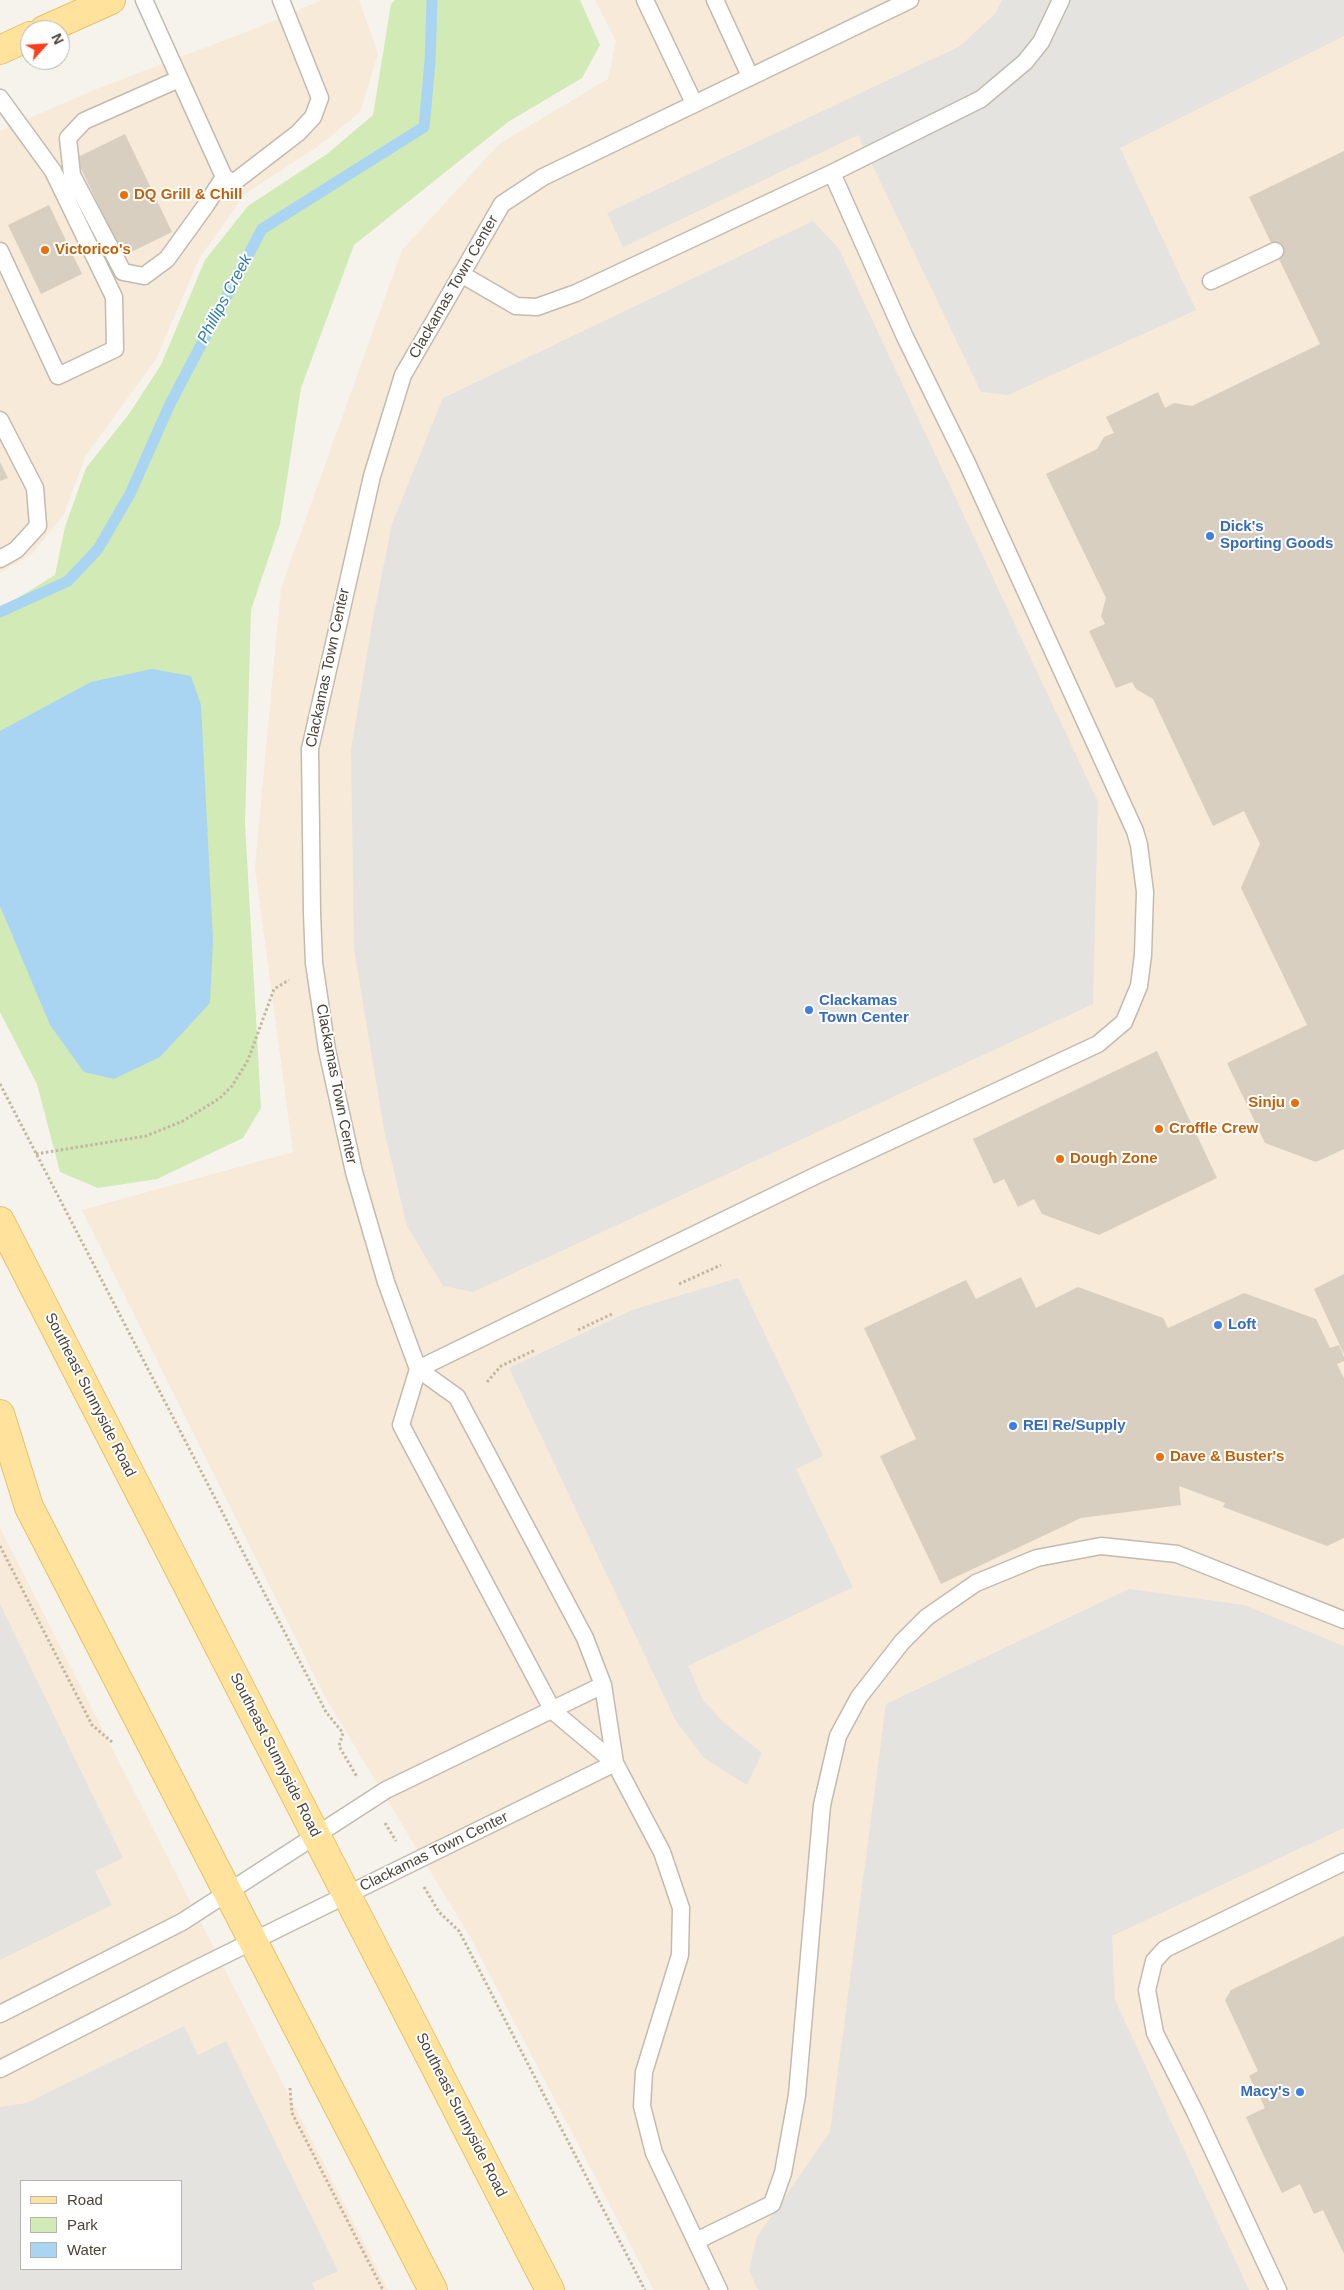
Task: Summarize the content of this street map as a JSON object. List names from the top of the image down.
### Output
{
  "streets": {
    "main road": ["Southeast Sunnyside Road"],
    "lane": ["Clackamas Town Center"]
  },
  "crossings": [
    ["Clackamas Town Center", "Southeast Sunnyside Road"]
  ],
  "water": ["Phillips Creek"],
  "places": [
    "DQ Grill & Chill",
    "Victorico's",
    "Dick's Sporting Goods",
    "Clackamas Town Center",
    "Sinju",
    "Croffle Crew",
    "Dough Zone",
    "Loft",
    "REI Re/Supply",
    "Dave & Buster's",
    "Macy's"
  ],
  "legend": ["Road", "Park", "Water"],
  "north": "top right"
}
